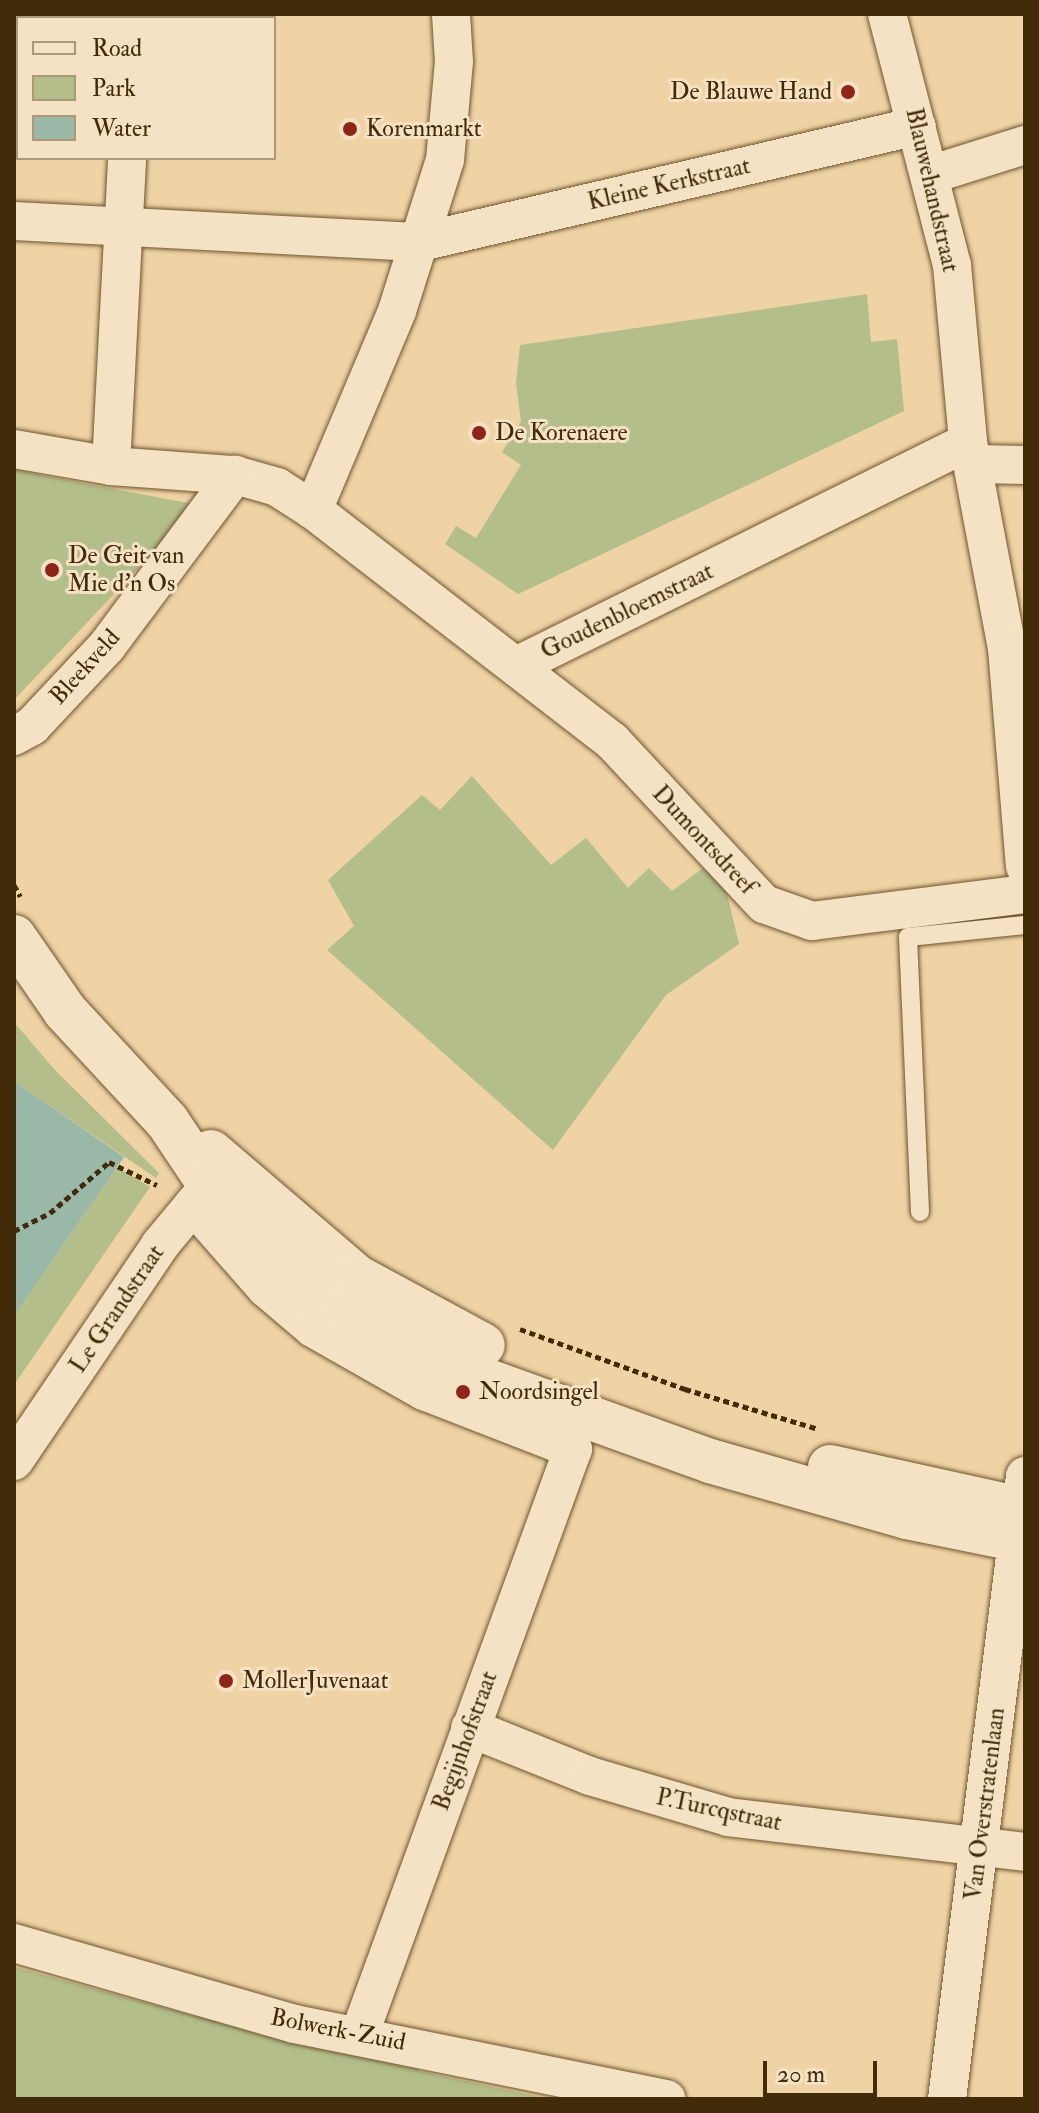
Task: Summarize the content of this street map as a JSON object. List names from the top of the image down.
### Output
{
  "streets": {
    "street": [
      "Kleine Kerkstraat",
      "Blauwehandstraat",
      "Goudenbloemstraat",
      "Bleekveld",
      "Dumontsdreef",
      "Le Grandstraat",
      "Begijnhofstraat",
      "Van Overstratenlaan",
      "P.Turcqstraat",
      "Bolwerk-Zuid"
    ]
  },
  "crossings": [
    ["Kleine Kerkstraat", "Blauwehandstraat"],
    ["Blauwehandstraat", "Goudenbloemstraat"],
    ["Goudenbloemstraat", "Dumontsdreef"],
    ["Le Grandstraat", "Begijnhofstraat"],
    ["Begijnhofstraat", "P.Turcqstraat"],
    ["Begijnhofstraat", "Bolwerk-Zuid"],
    ["Van Overstratenlaan", "P.Turcqstraat"]
  ],
  "places": [
    "De Blauwe Hand",
    "Korenmarkt",
    "De Korenaere",
    "De Geit van Mie d'n Os",
    "Noordsingel",
    "MollerJuvenaat"
  ],
  "legend": ["Road", "Park", "Water"],
  "scale_bar": "20 m"
}
